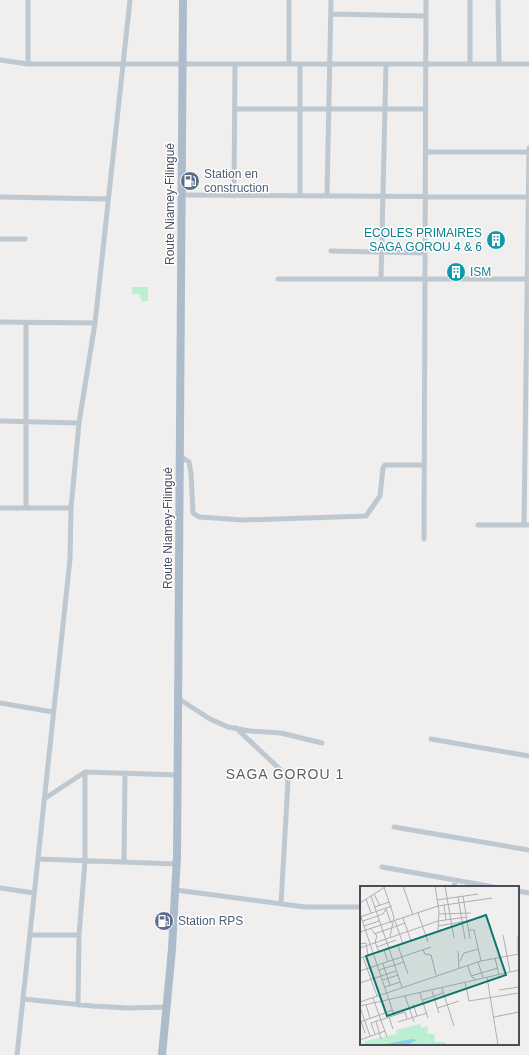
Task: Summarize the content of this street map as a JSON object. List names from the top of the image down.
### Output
{
  "streets": {
    "main road": ["Route Niamey-Filingué"]
  },
  "districts": ["SAGA GOROU 1"],
  "places": {
    "fuel station": ["Station en construction", "Station RPS"],
    "building": ["ECOLES PRIMAIRES SAGA GOROU 4 & 6", "ISM"]
  }
}
